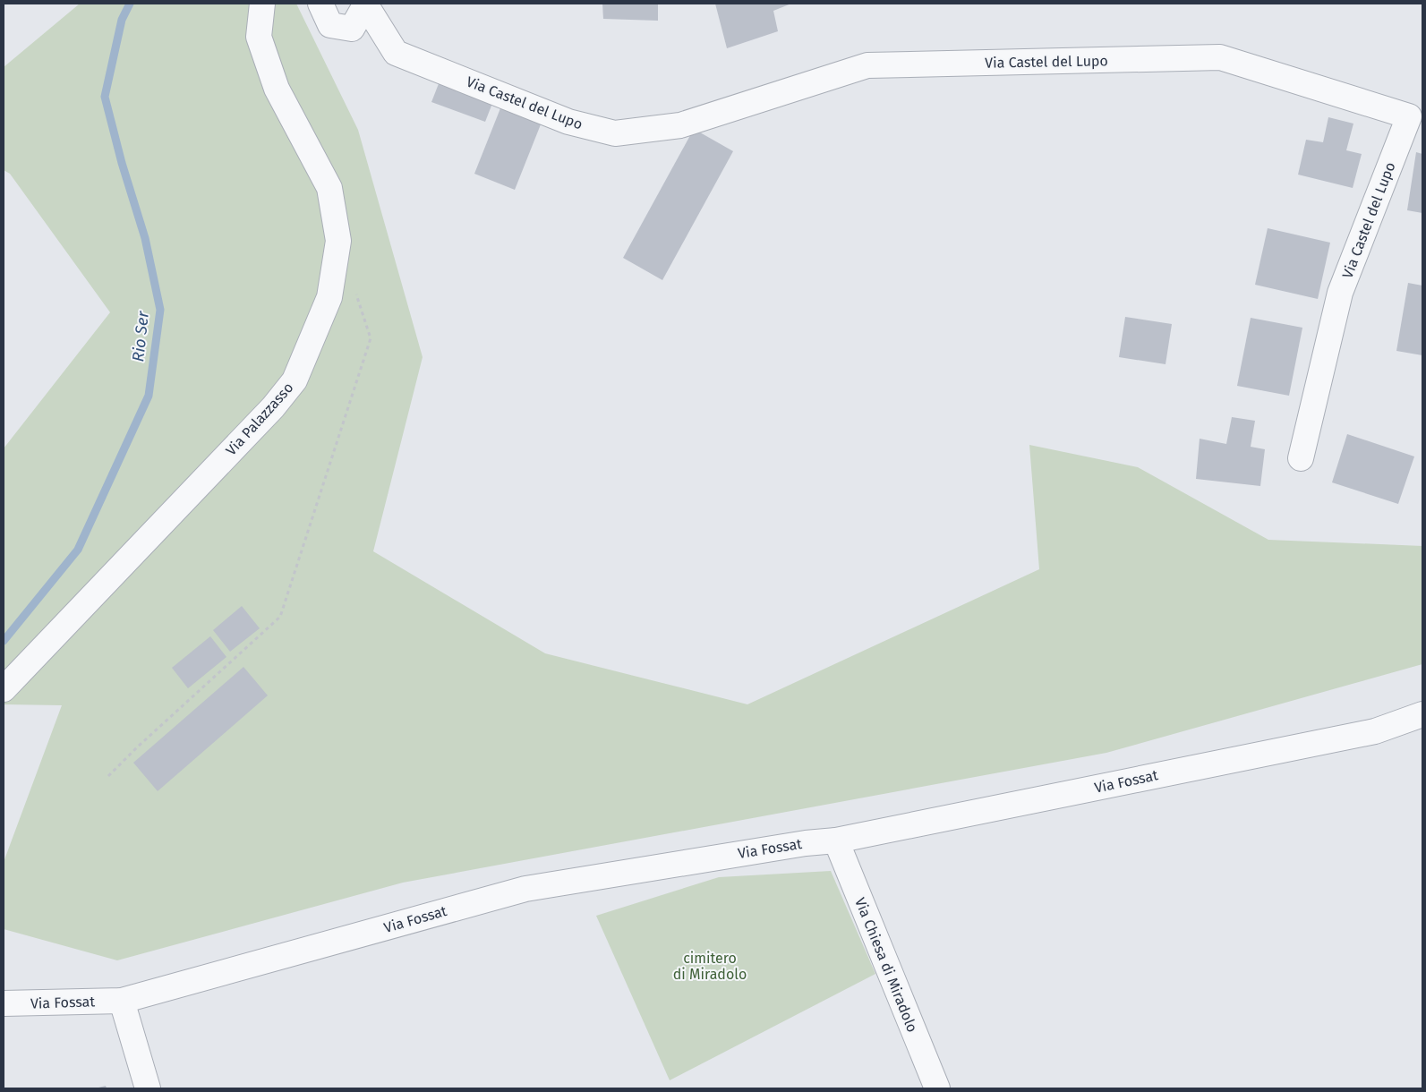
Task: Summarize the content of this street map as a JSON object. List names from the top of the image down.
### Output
{
  "streets": {
    "street": [
      "Via Castel del Lupo",
      "Via Palazzasso",
      "Via Fossat",
      "Via Chiesa di Miradolo"
    ]
  },
  "crossings": [
    ["Via Fossat", "Via Chiesa di Miradolo"]
  ],
  "water": ["Rio Ser"],
  "parks": ["cimitero di Miradolo"]
}
